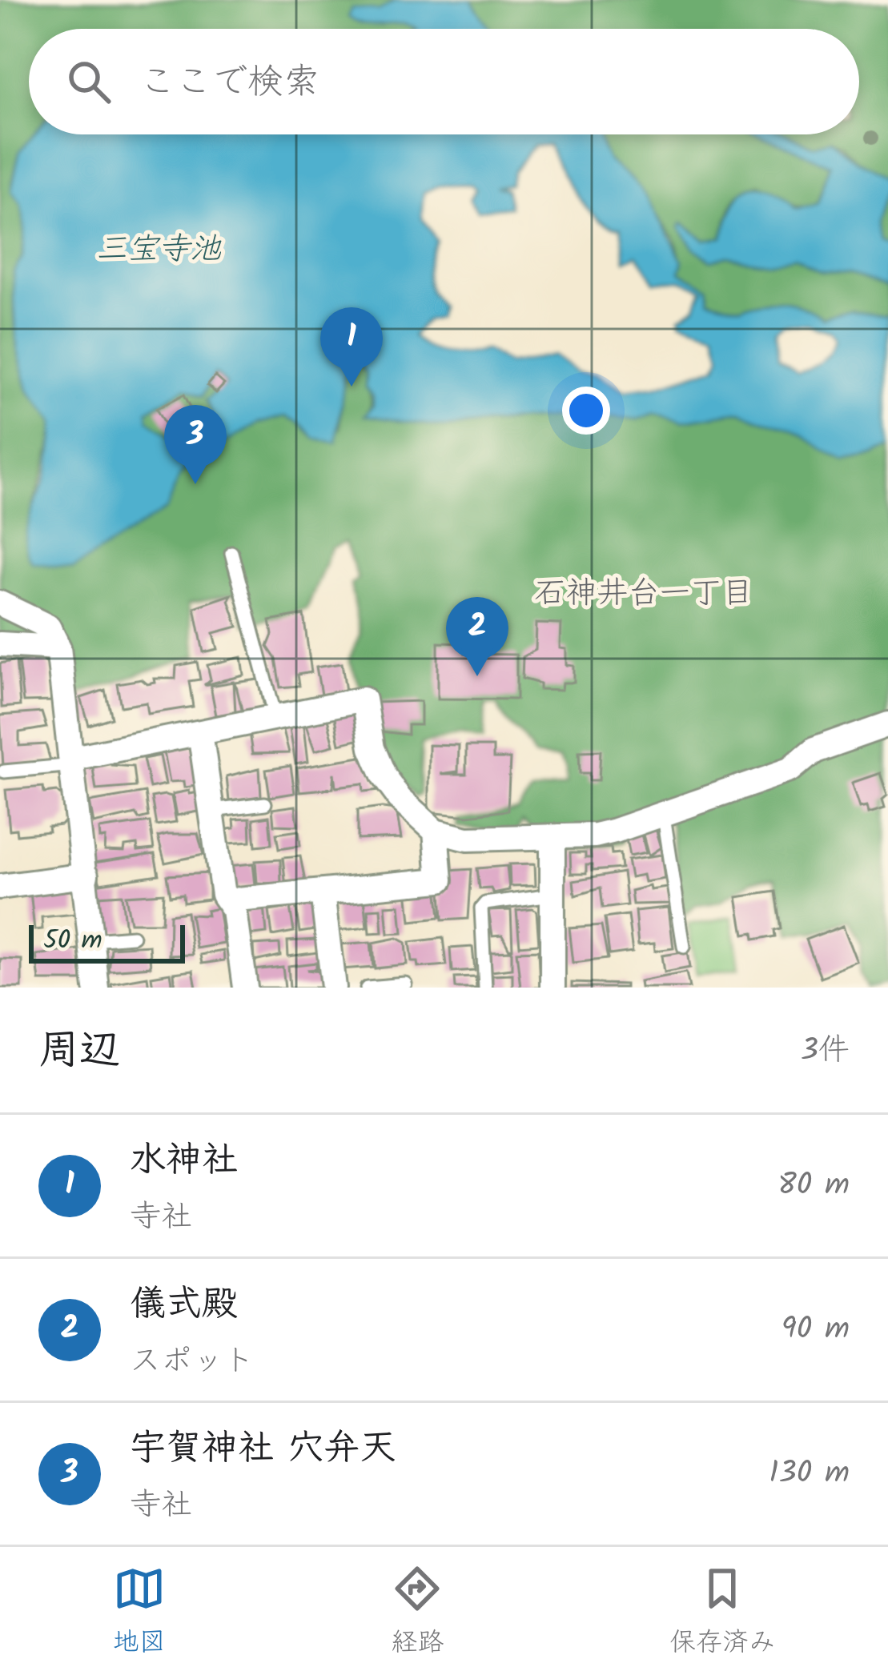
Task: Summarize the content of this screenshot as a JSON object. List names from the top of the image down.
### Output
{
  "districts": ["石神井台一丁目"],
  "water": ["三宝寺池"],
  "scale_bar": "50 m",
  "page": {
    "search": "ここで検索",
    "pins": ["1", "3", "2"],
    "scale": "50 m",
    "heading": ["周辺", "3件"],
    "list": [
      {
        "mark": "1",
        "name": "水神社",
        "note": "寺社",
        "value": "80 m"
      },
      {
        "mark": "2",
        "name": "儀式殿",
        "note": "スポット",
        "value": "90 m"
      },
      {
        "mark": "3",
        "name": "宇賀神社 穴弁天",
        "note": "寺社",
        "value": "130 m"
      }
    ],
    "nav": ["地図", "経路", "保存済み"]
  }
}
